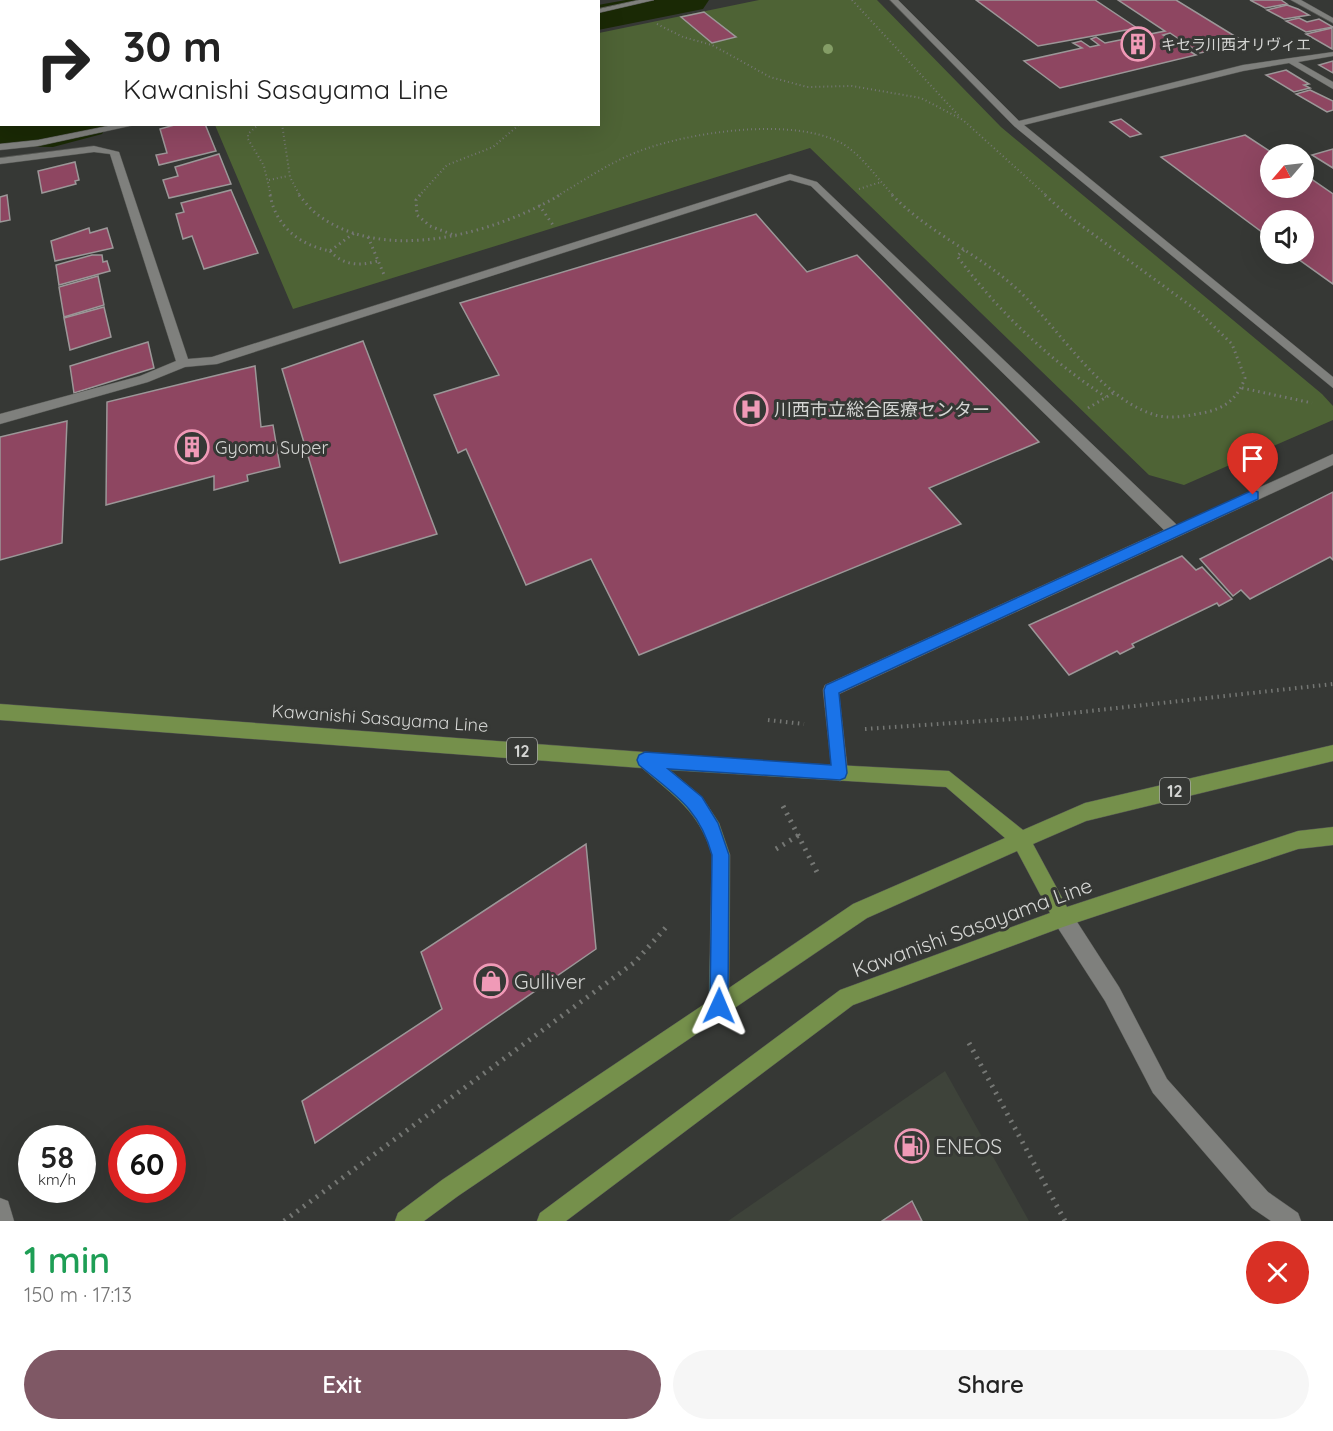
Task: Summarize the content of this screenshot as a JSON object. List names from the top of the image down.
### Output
{
  "streets": {
    "main road": ["Kawanishi Sasayama Line", "12"]
  },
  "crossings": [
    ["Kawanishi Sasayama Line", "12"]
  ],
  "places": {
    "building": ["キセラ川西オリヴィエ", "Gyomu Super"],
    "hospital": ["川西市立総合医療センター"],
    "shop": ["Gulliver"],
    "fuel station": ["ENEOS"]
  },
  "north": "bottom left",
  "page": {
    "turn": ["30 m", "Kawanishi Sasayama Line"],
    "speed": "58 km/h",
    "limit": "60",
    "heading": ["1 min", "150 m · 17:13"],
    "buttons": ["Exit", "Share"]
  }
}
